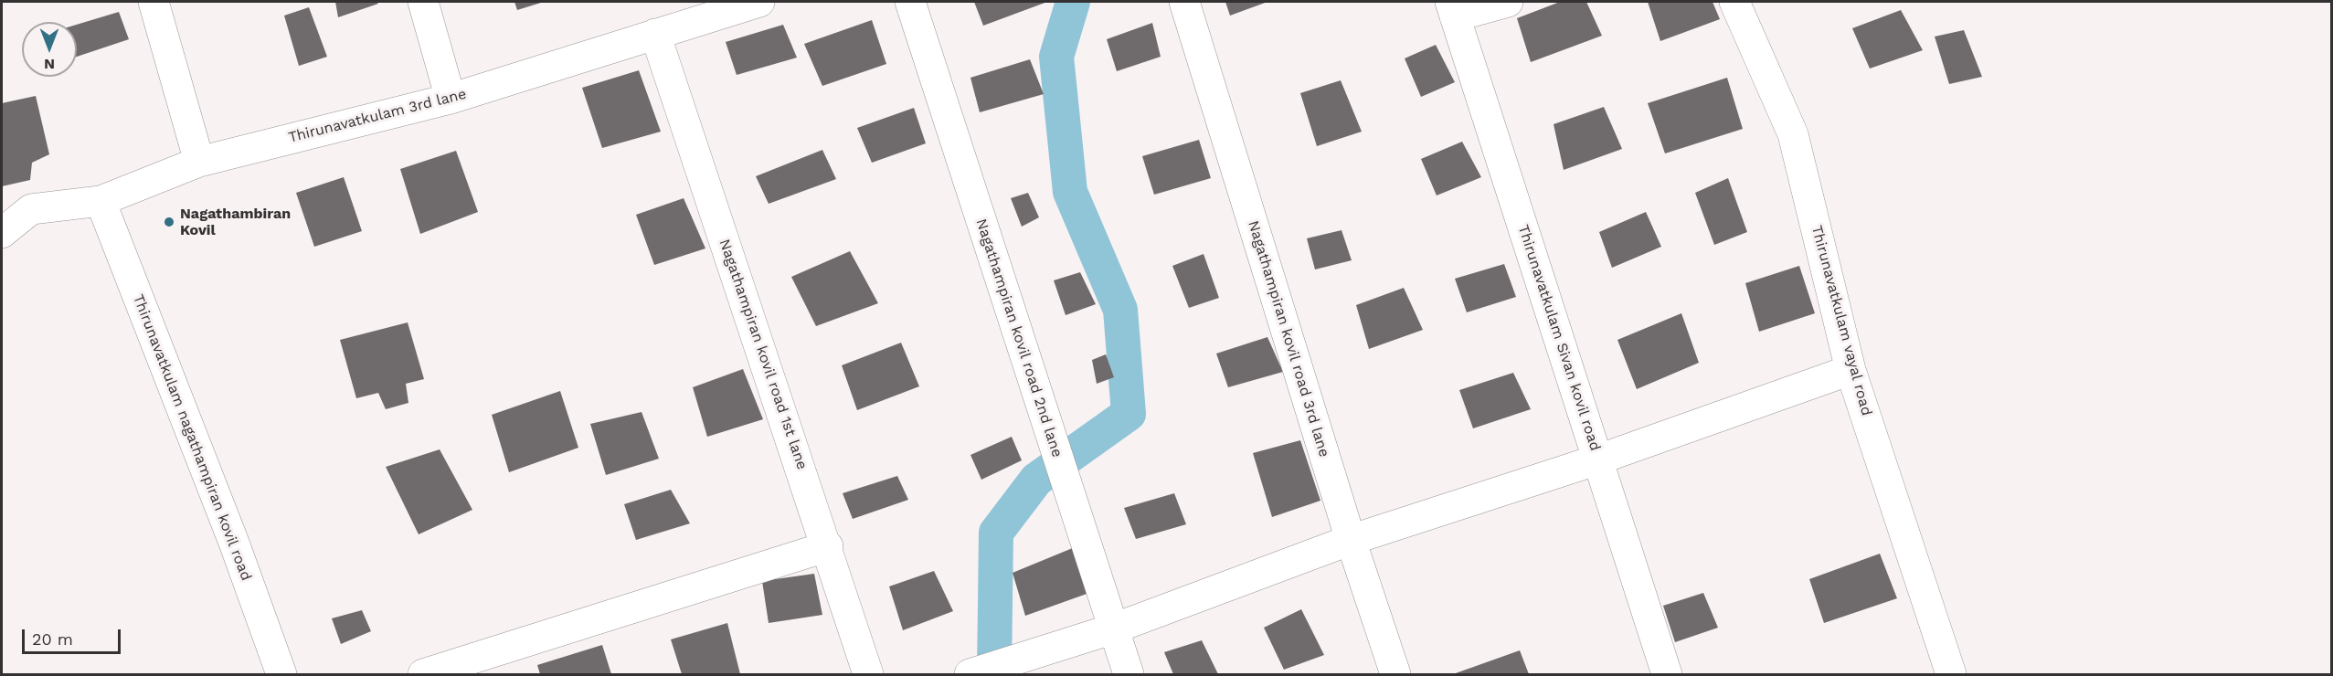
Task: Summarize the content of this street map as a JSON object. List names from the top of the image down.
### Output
{
  "streets": {
    "street": [
      "Thirunavatkulam 3rd lane",
      "Thirunavatkulam vayal road",
      "Nagathampiran kovil road 2nd lane",
      "Thirunavatkulam Sivan kovil road",
      "Nagathampiran kovil road 3rd lane",
      "Nagathampiran kovil road 1st lane",
      "Thirunavatkulam nagathampiran kovil road"
    ]
  },
  "crossings": [
    ["Thirunavatkulam 3rd lane", "Nagathampiran kovil road 1st lane"],
    ["Thirunavatkulam 3rd lane", "Thirunavatkulam nagathampiran kovil road"]
  ],
  "places": ["Nagathambiran Kovil"],
  "scale_bar": "20 m",
  "north": "bottom"
}
